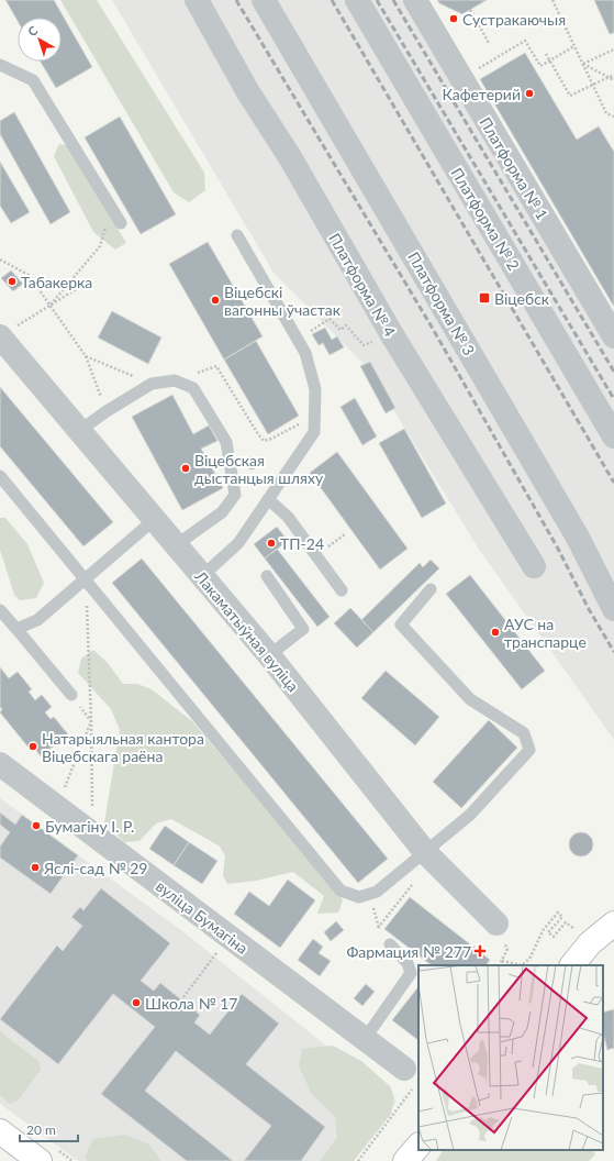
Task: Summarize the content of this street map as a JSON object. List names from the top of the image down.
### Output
{
  "streets": {
    "street": [
      "Платформа № 1",
      "Платформа № 2",
      "Платформа № 4",
      "Платформа № 3",
      "Лакаматыўная вуліца",
      "вуліца Бумагіна"
    ]
  },
  "places": {
    "other": [
      "Сустракаючыя",
      "Кафетерий",
      "Табакерка",
      "Віцебскі вагонны ўчастак",
      "Віцебская дыстанцыя шляху",
      "ТП-24",
      "АУС на транспарце",
      "Натарыяльная кантора Віцебскага раёна",
      "Бумагіну І. Р.",
      "Яслі-сад № 29",
      "Школа № 17"
    ],
    "transit": ["Віцебск"],
    "health": ["Фармация № 277"]
  },
  "scale_bar": "20 m",
  "north": "top left"
}
